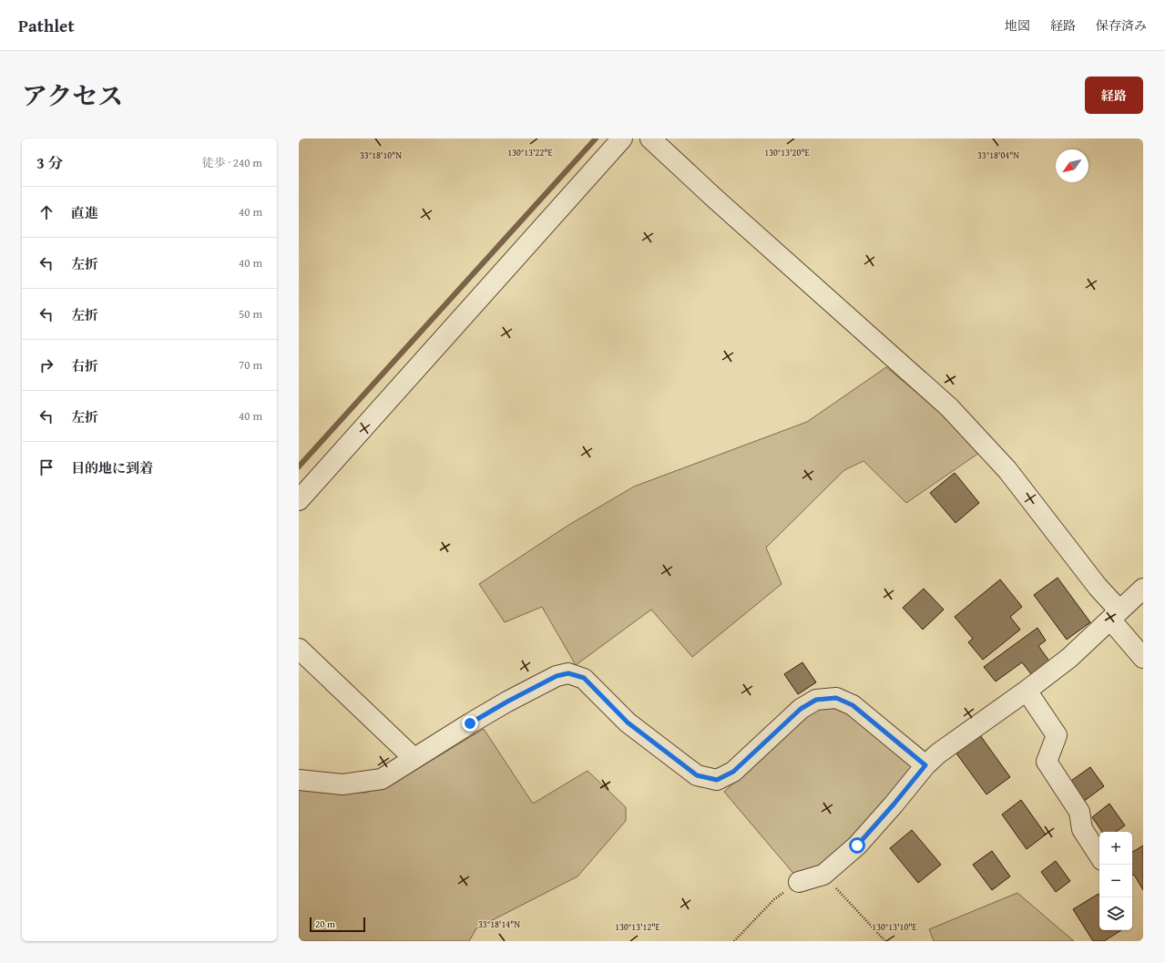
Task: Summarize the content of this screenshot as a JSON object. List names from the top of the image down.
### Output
{
  "scale_bar": "20 m",
  "north": "bottom left",
  "page": {
    "header": "Pathlet",
    "nav": ["地図", "経路", "保存済み"],
    "title": "アクセス",
    "buttons": "経路",
    "heading": ["3 分", "徒歩 · 240 m"],
    "list": [
      ["直進", "40 m"],
      ["左折", "40 m"],
      ["左折", "50 m"],
      ["右折", "70 m"],
      ["左折", "40 m"],
      "目的地に到着"
    ],
    "map_buttons": ["+", "−"],
    "scale": "20 m"
  },
  "coordinates": [
    "130°13'22\"E",
    "130°13'20\"E",
    "33°18'10\"N",
    "33°18'04\"N",
    "33°18'14\"N",
    "130°13'12\"E",
    "130°13'10\"E"
  ]
}
